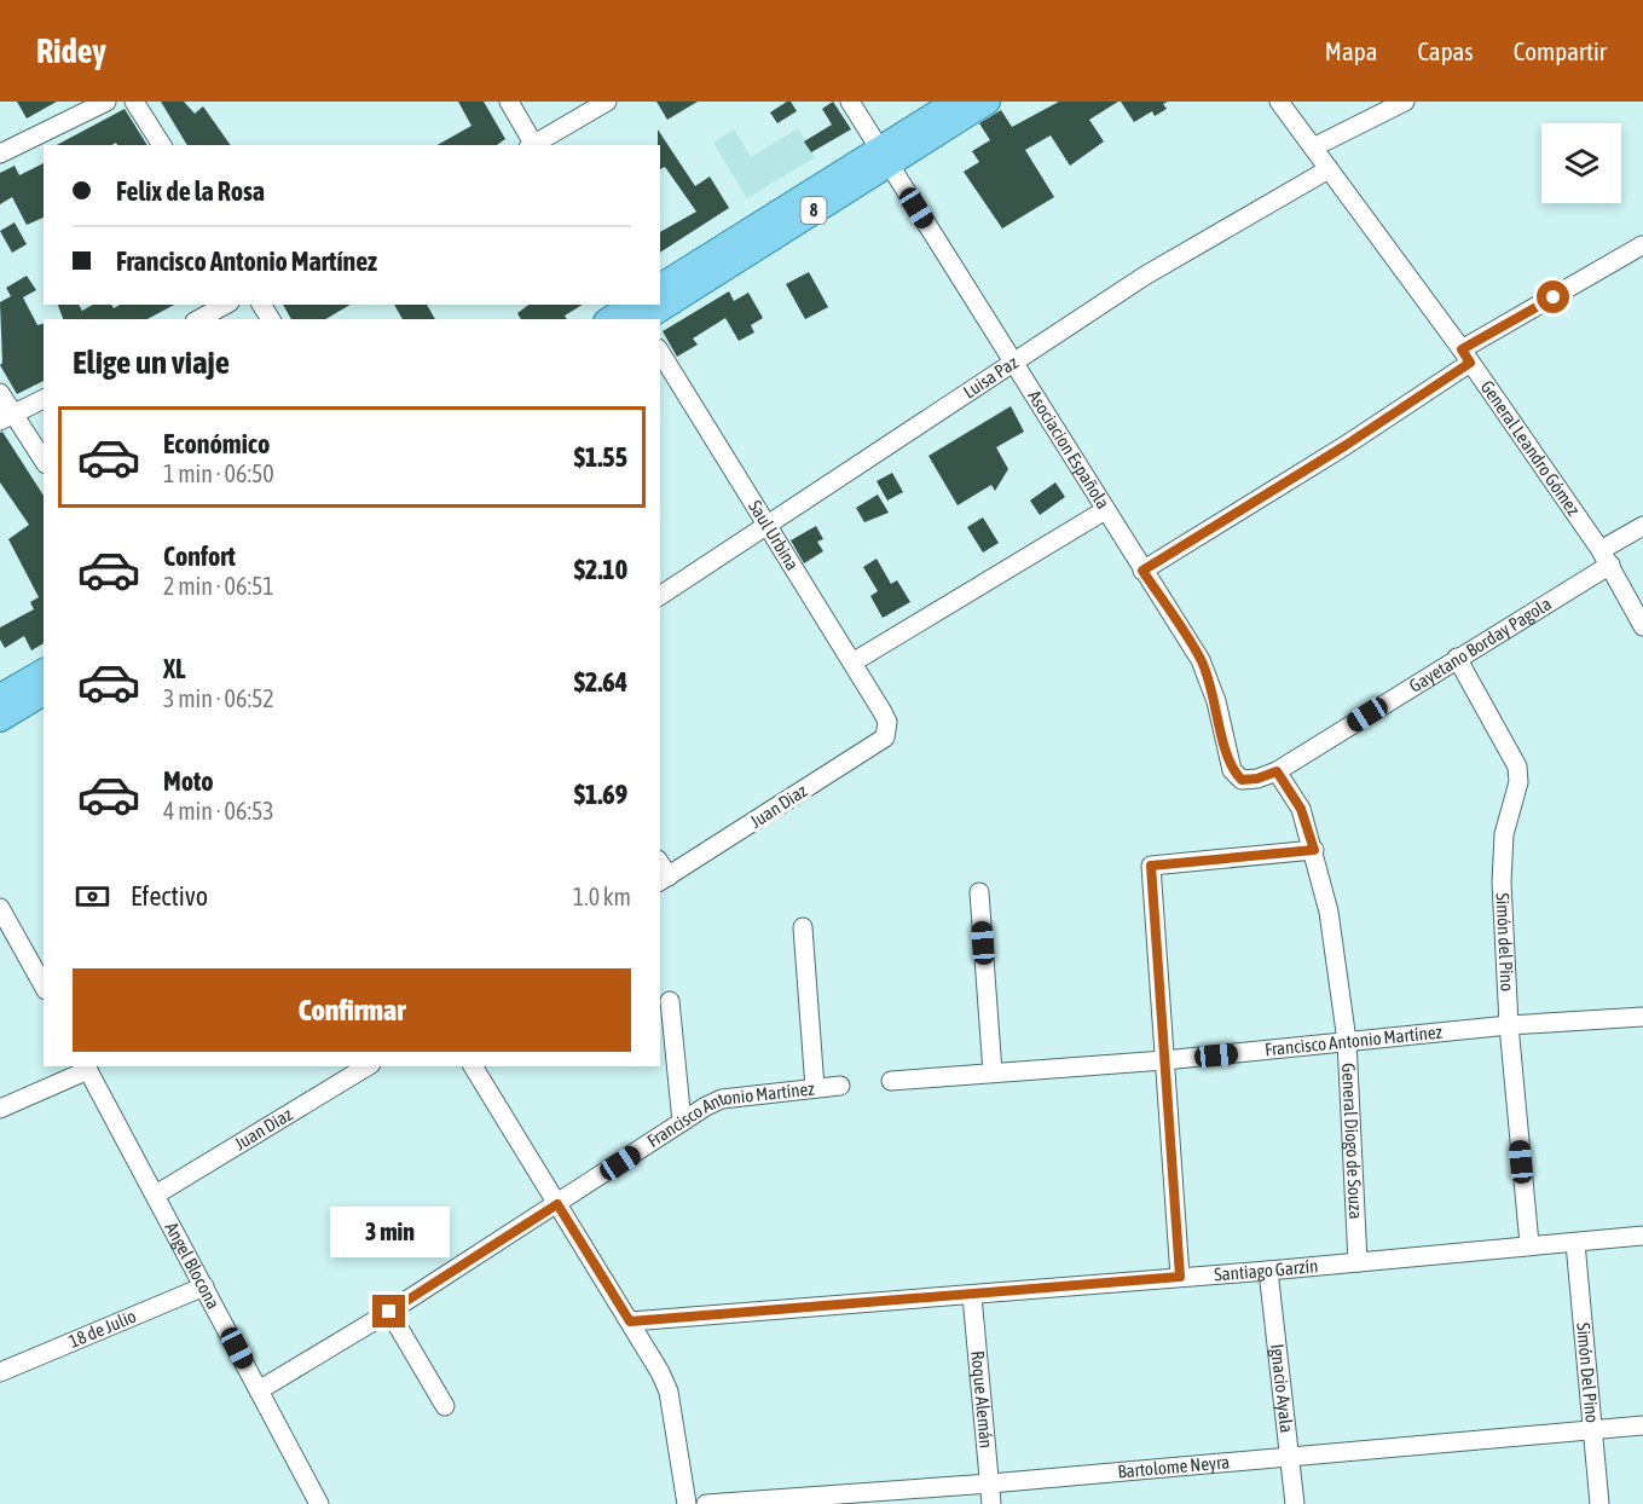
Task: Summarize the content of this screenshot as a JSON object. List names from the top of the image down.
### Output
{
  "streets": {
    "main road": ["8"],
    "street": [
      "Luisa Paz",
      "General Leandro Gómez",
      "Asociacion Española",
      "Saul Urbina",
      "Gayetano Borday Pagola",
      "Juan Diaz",
      "Simón del Pino",
      "Francisco Antonio Martínez",
      "General Diogo de Souza",
      "Angel Blocona",
      "Santiago Garzín",
      "18 de Julio",
      "Simón Del Pino",
      "Ignacio Ayala",
      "Roque Alemán",
      "Bartolome Neyra"
    ]
  },
  "crossings": [
    ["8", "Asociacion Española"],
    ["Luisa Paz", "General Leandro Gómez"],
    ["Luisa Paz", "Asociacion Española"],
    ["Luisa Paz", "Saul Urbina"],
    ["General Leandro Gómez", "Gayetano Borday Pagola"],
    ["Asociacion Española", "Gayetano Borday Pagola"],
    ["Asociacion Española", "General Diogo de Souza"],
    ["Saul Urbina", "Juan Diaz"],
    ["Gayetano Borday Pagola", "Simón del Pino"],
    ["Gayetano Borday Pagola", "General Diogo de Souza"],
    ["Juan Diaz", "Angel Blocona"],
    ["Simón del Pino", "Francisco Antonio Martínez"],
    ["Simón del Pino", "Santiago Garzín"],
    ["Francisco Antonio Martínez", "General Diogo de Souza"],
    ["Francisco Antonio Martínez", "Angel Blocona"],
    ["General Diogo de Souza", "Santiago Garzín"],
    ["Angel Blocona", "18 de Julio"],
    ["Santiago Garzín", "Simón Del Pino"],
    ["Santiago Garzín", "Ignacio Ayala"],
    ["Santiago Garzín", "Roque Alemán"],
    ["Simón Del Pino", "Bartolome Neyra"],
    ["Ignacio Ayala", "Bartolome Neyra"],
    ["Roque Alemán", "Bartolome Neyra"]
  ],
  "page": {
    "header": "Ridey",
    "nav": ["Mapa", "Capas", "Compartir"],
    "banner": ["Felix de la Rosa", "Francisco Antonio Martínez"],
    "heading": "Elige un viaje",
    "list": [
      {
        "name": "Económico",
        "note": "1 min · 06:50",
        "value": "$1.55"
      },
      {
        "name": "Confort",
        "note": "2 min · 06:51",
        "value": "$2.10"
      },
      {
        "name": "XL",
        "note": "3 min · 06:52",
        "value": "$2.64"
      },
      {
        "name": "Moto",
        "note": "4 min · 06:53",
        "value": "$1.69"
      }
    ],
    "pay": ["Efectivo", "1.0 km"],
    "buttons": "Confirmar",
    "bubble": "3 min"
  }
}
